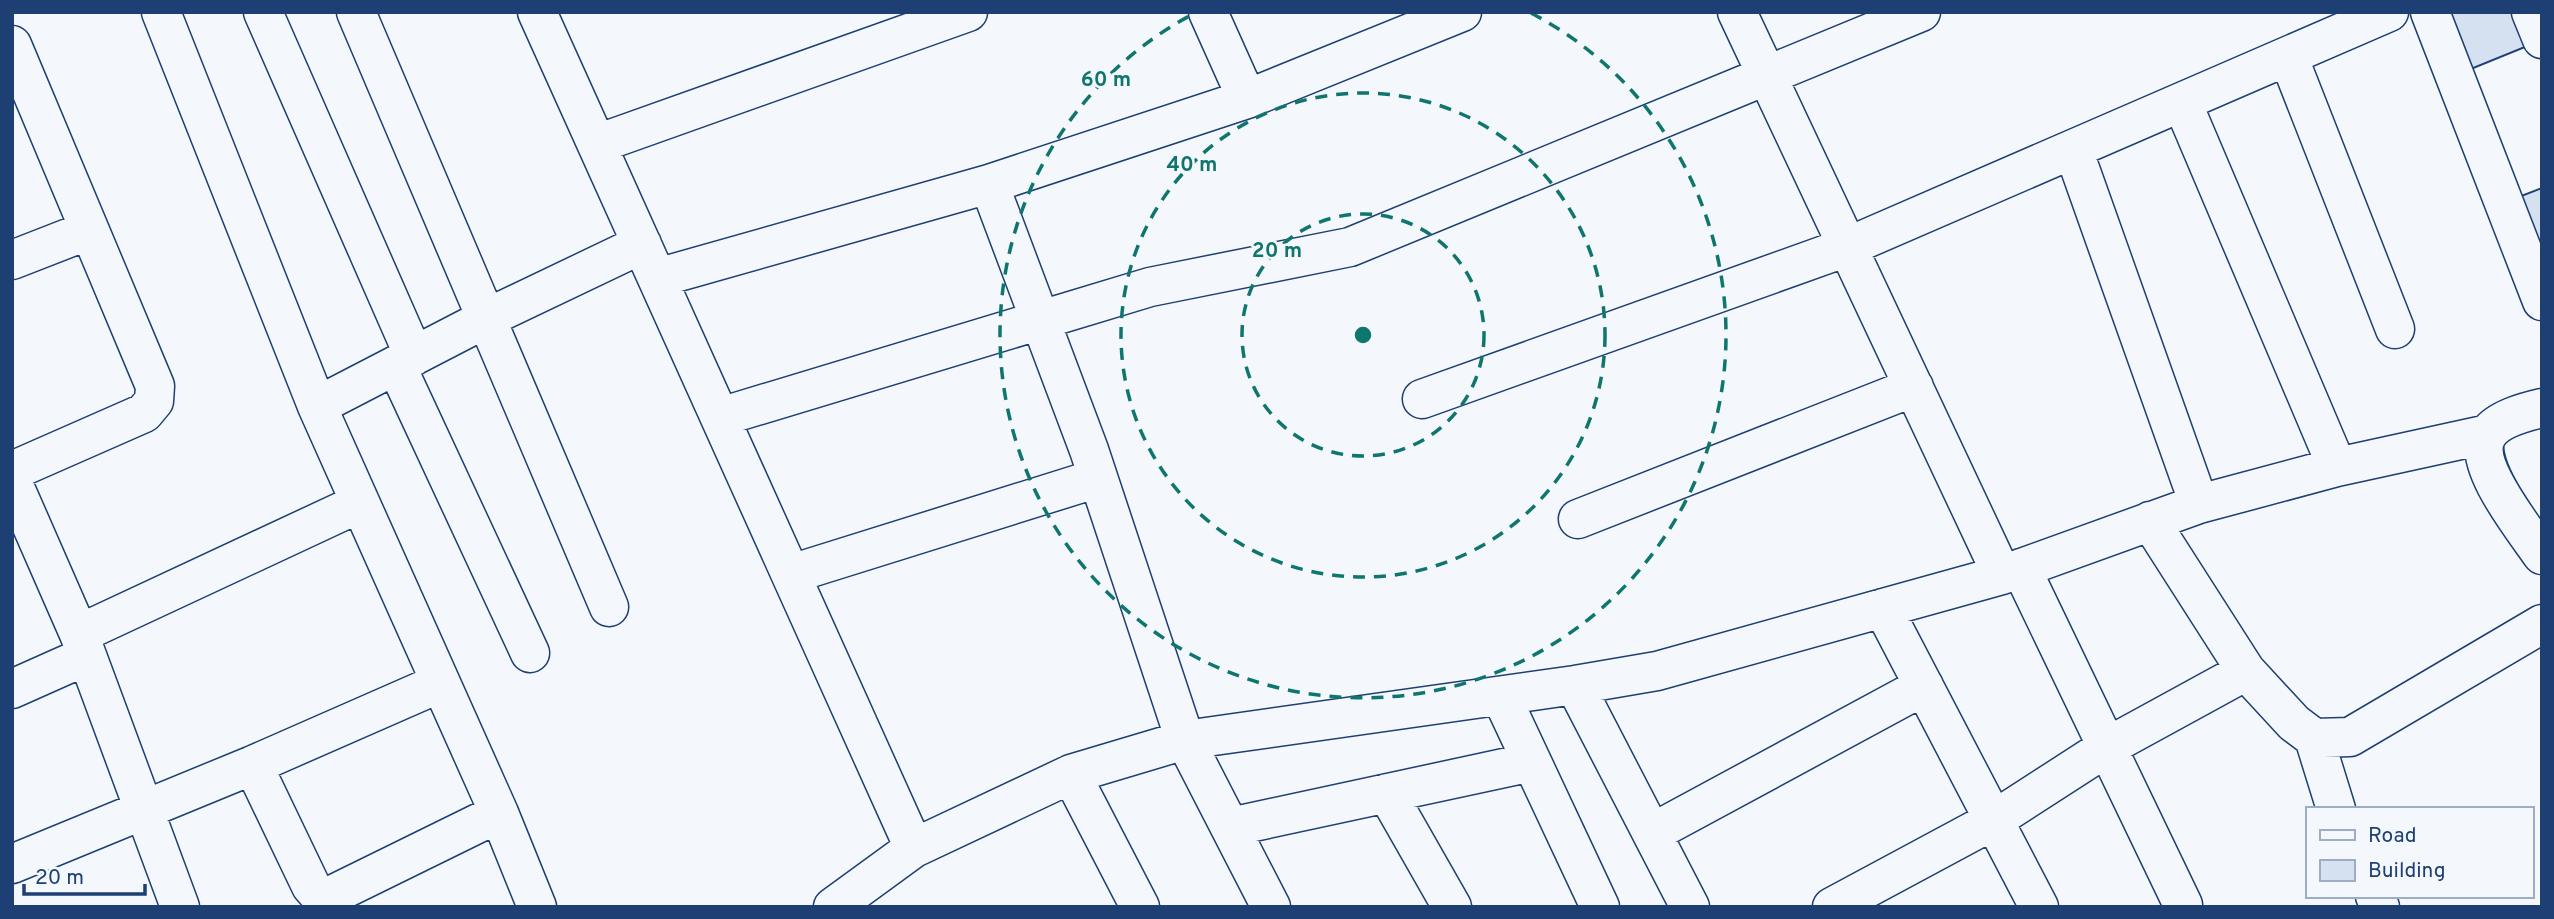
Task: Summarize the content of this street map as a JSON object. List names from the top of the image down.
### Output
{
  "legend": ["Road", "Building"],
  "scale_bar": "20 m",
  "rings": ["60 m", "40 m", "20 m"]
}
